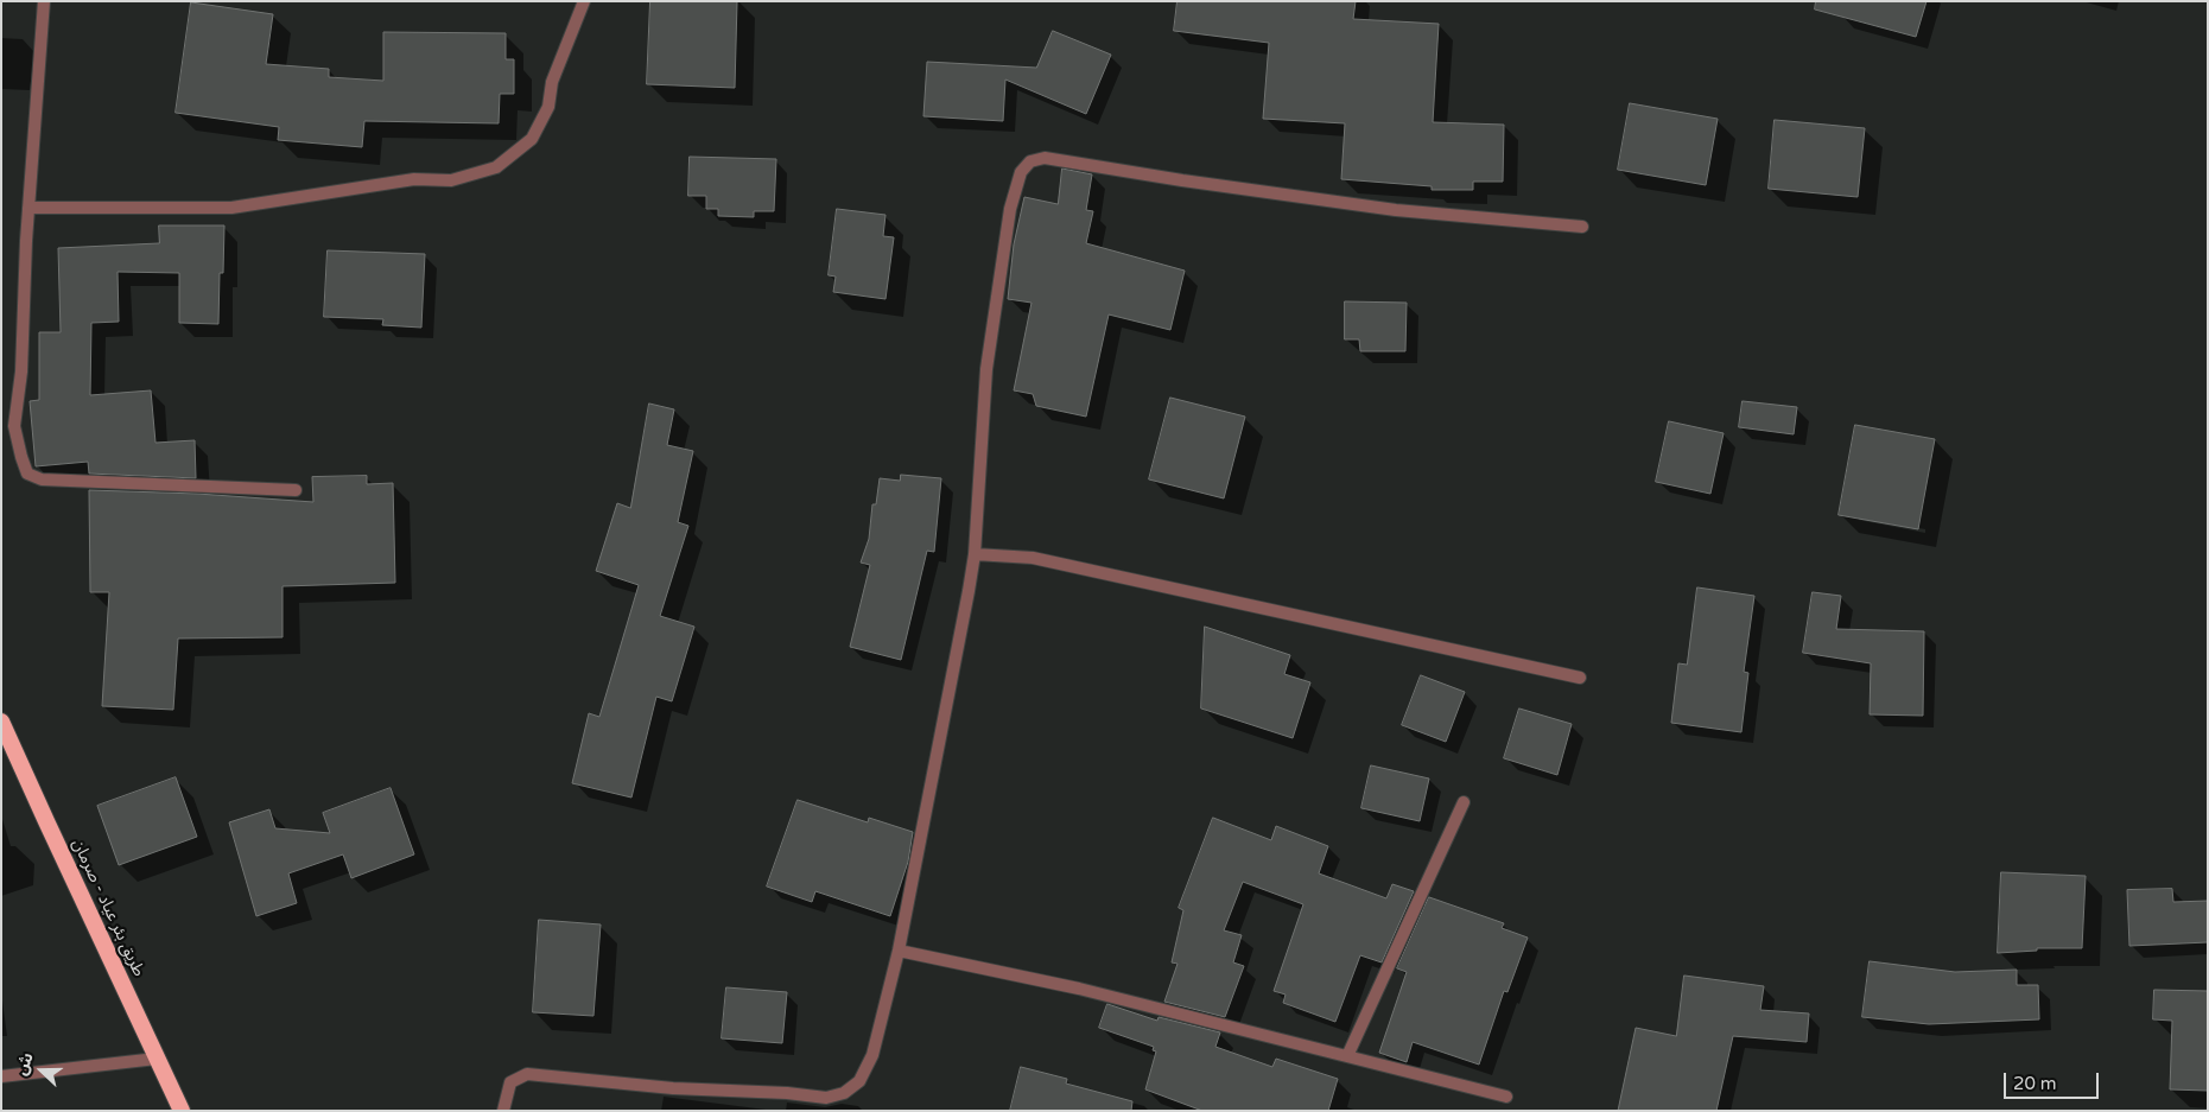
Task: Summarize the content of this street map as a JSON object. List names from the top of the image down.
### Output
{
  "streets": {
    "highway": ["طريق بئر عياد - صرمان"]
  },
  "scale_bar": "20 m",
  "north": "left"
}
